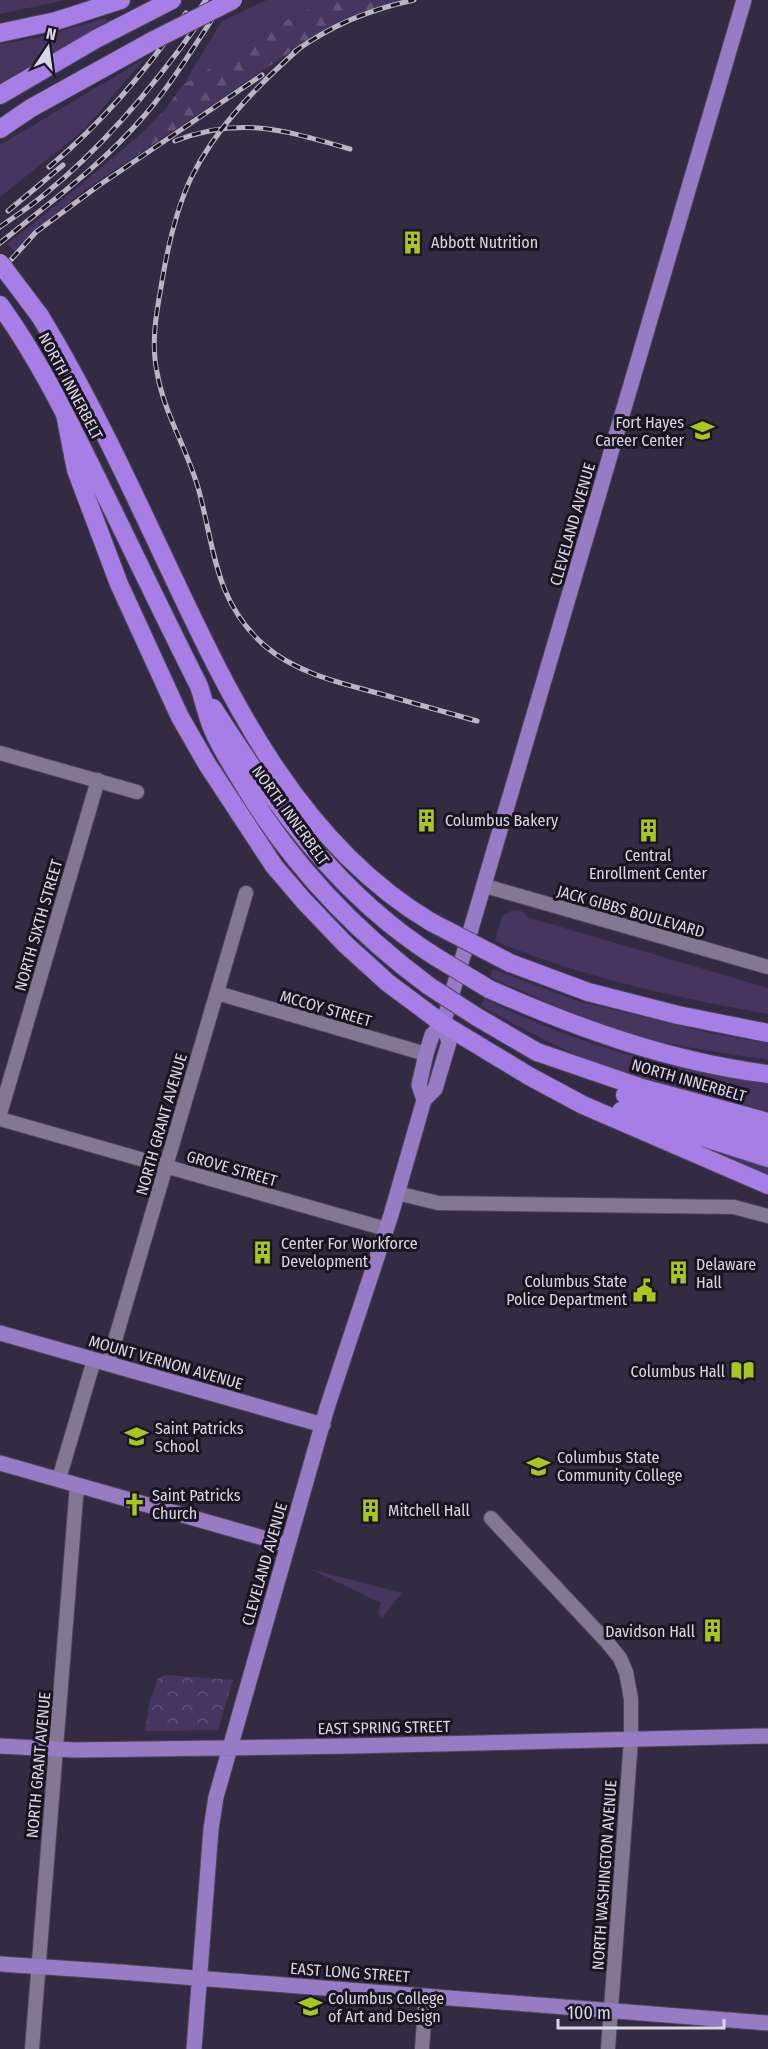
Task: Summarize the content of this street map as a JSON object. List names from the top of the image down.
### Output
{
  "streets": {
    "highway": ["NORTH INNERBELT"],
    "main road": [
      "CLEVELAND AVENUE",
      "MOUNT VERNON AVENUE",
      "EAST SPRING STREET",
      "EAST LONG STREET"
    ],
    "street": [
      "JACK GIBBS BOULEVARD",
      "NORTH SIXTH STREET",
      "MCCOY STREET",
      "NORTH GRANT AVENUE",
      "GROVE STREET",
      "NORTH WASHINGTON AVENUE"
    ]
  },
  "crossings": [
    ["CLEVELAND AVENUE", "JACK GIBBS BOULEVARD"],
    ["CLEVELAND AVENUE", "MCCOY STREET"],
    ["CLEVELAND AVENUE", "GROVE STREET"],
    ["CLEVELAND AVENUE", "MOUNT VERNON AVENUE"],
    ["CLEVELAND AVENUE", "EAST SPRING STREET"],
    ["CLEVELAND AVENUE", "EAST LONG STREET"],
    ["NORTH SIXTH STREET", "GROVE STREET"],
    ["MCCOY STREET", "NORTH GRANT AVENUE"],
    ["NORTH GRANT AVENUE", "GROVE STREET"],
    ["NORTH GRANT AVENUE", "MOUNT VERNON AVENUE"],
    ["NORTH GRANT AVENUE", "EAST SPRING STREET"],
    ["NORTH GRANT AVENUE", "EAST LONG STREET"],
    ["EAST SPRING STREET", "NORTH WASHINGTON AVENUE"],
    ["NORTH WASHINGTON AVENUE", "EAST LONG STREET"]
  ],
  "places": {
    "building": [
      "Abbott Nutrition",
      "Columbus Bakery",
      "Central Enrollment Center",
      "Center For Workforce Development",
      "Delaware Hall",
      "Mitchell Hall",
      "Davidson Hall"
    ],
    "school or university": [
      "Fort Hayes Career Center",
      "Saint Patricks School",
      "Columbus State Community College",
      "Columbus College of Art and Design"
    ],
    "public building": ["Columbus State Police Department"],
    "library": ["Columbus Hall"],
    "church": ["Saint Patricks Church"]
  },
  "scale_bar": "100 m",
  "north": "top"
}
